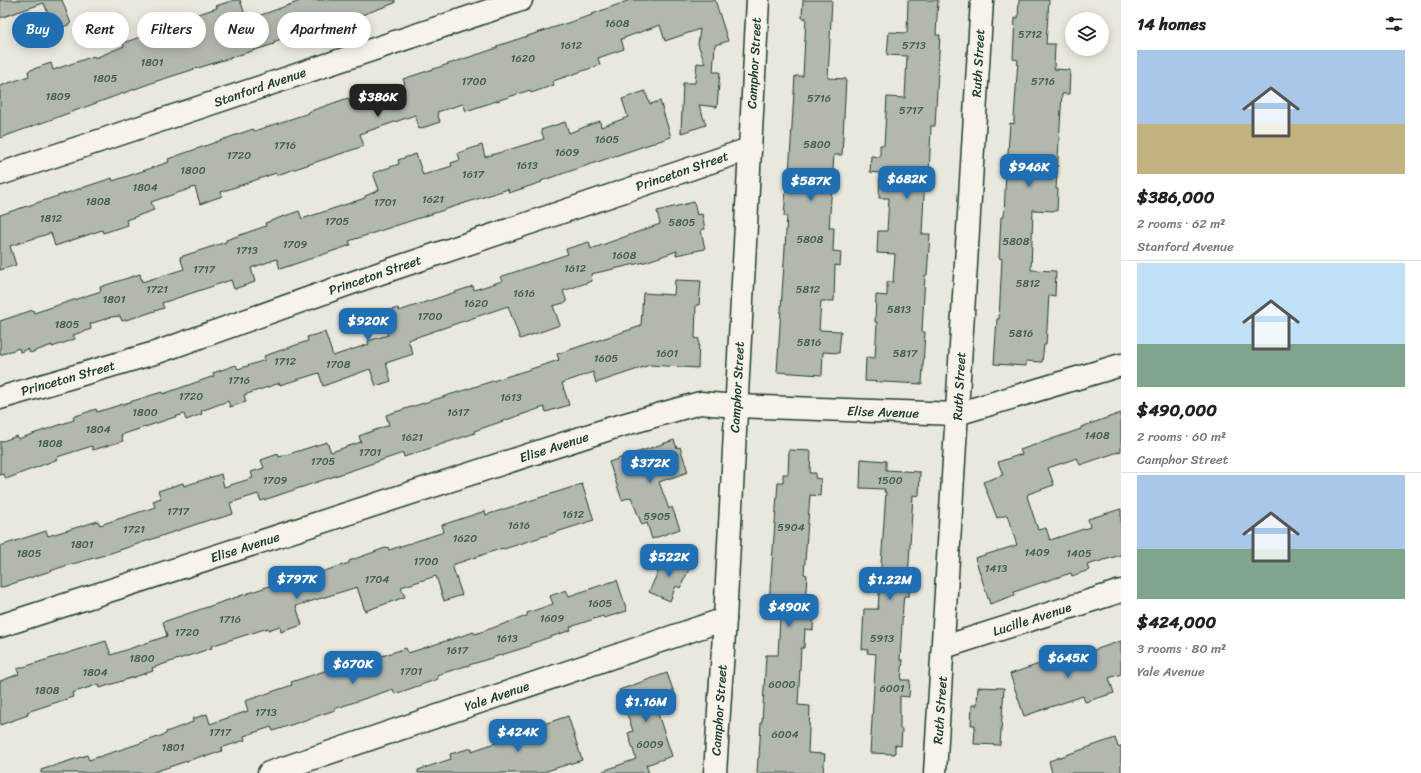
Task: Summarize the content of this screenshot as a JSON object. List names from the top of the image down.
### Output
{
  "streets": {
    "street": [
      "Camphor Street",
      "Ruth Street",
      "Stanford Avenue",
      "Princeton Street",
      "Elise Avenue",
      "Lucille Avenue",
      "Yale Avenue"
    ]
  },
  "crossings": [
    ["Camphor Street", "Princeton Street"],
    ["Camphor Street", "Elise Avenue"],
    ["Camphor Street", "Yale Avenue"],
    ["Ruth Street", "Elise Avenue"],
    ["Ruth Street", "Lucille Avenue"]
  ],
  "house_numbers": [
    "1608",
    "5712",
    "1612",
    "5713",
    "1620",
    "1801",
    "1805",
    "1700",
    "5716",
    "1809",
    "5716",
    "5717",
    "1605",
    "5800",
    "1716",
    "1609",
    "1720",
    "1613",
    "1800",
    "1617",
    "1804",
    "1621",
    "1808",
    "1701",
    "1812",
    "1705",
    "5805",
    "5808",
    "5808",
    "1709",
    "1713",
    "1608",
    "1612",
    "1717",
    "5812",
    "1721",
    "5812",
    "1616",
    "1801",
    "1620",
    "5813",
    "1700",
    "1805",
    "5816",
    "5816",
    "1601",
    "5817",
    "1605",
    "1712",
    "1708",
    "1716",
    "1720",
    "1613",
    "1800",
    "1617",
    "1804",
    "1408",
    "1621",
    "1808",
    "1701",
    "1705",
    "1709",
    "1500",
    "1717",
    "1612",
    "5905",
    "1616",
    "5904",
    "1721",
    "1620",
    "1801",
    "1409",
    "1805",
    "1405",
    "1700",
    "1413",
    "1704",
    "1605",
    "1609",
    "1716",
    "1720",
    "1613",
    "5913",
    "1617",
    "1800",
    "1701",
    "1804",
    "6000",
    "6001",
    "1808",
    "1713",
    "1717",
    "6004",
    "6009",
    "1801"
  ],
  "page": {
    "heading": "14 homes",
    "chip": [
      "Buy",
      "Rent",
      "Filters",
      "New",
      "Apartment"
    ],
    "list": [
      {
        "name": "$386,000",
        "note": "2 rooms · 62 m² · Stanford Avenue"
      },
      {
        "name": "$490,000",
        "note": "2 rooms · 60 m² · Camphor Street"
      },
      {
        "name": "$424,000",
        "note": "3 rooms · 80 m² · Yale Avenue"
      }
    ],
    "price": [
      "$386K",
      "$946K",
      "$682K",
      "$587K",
      "$920K",
      "$372K",
      "$522K",
      "$797K",
      "$1.22M",
      "$490K",
      "$645K",
      "$670K",
      "$1.16M",
      "$424K"
    ]
  }
}
